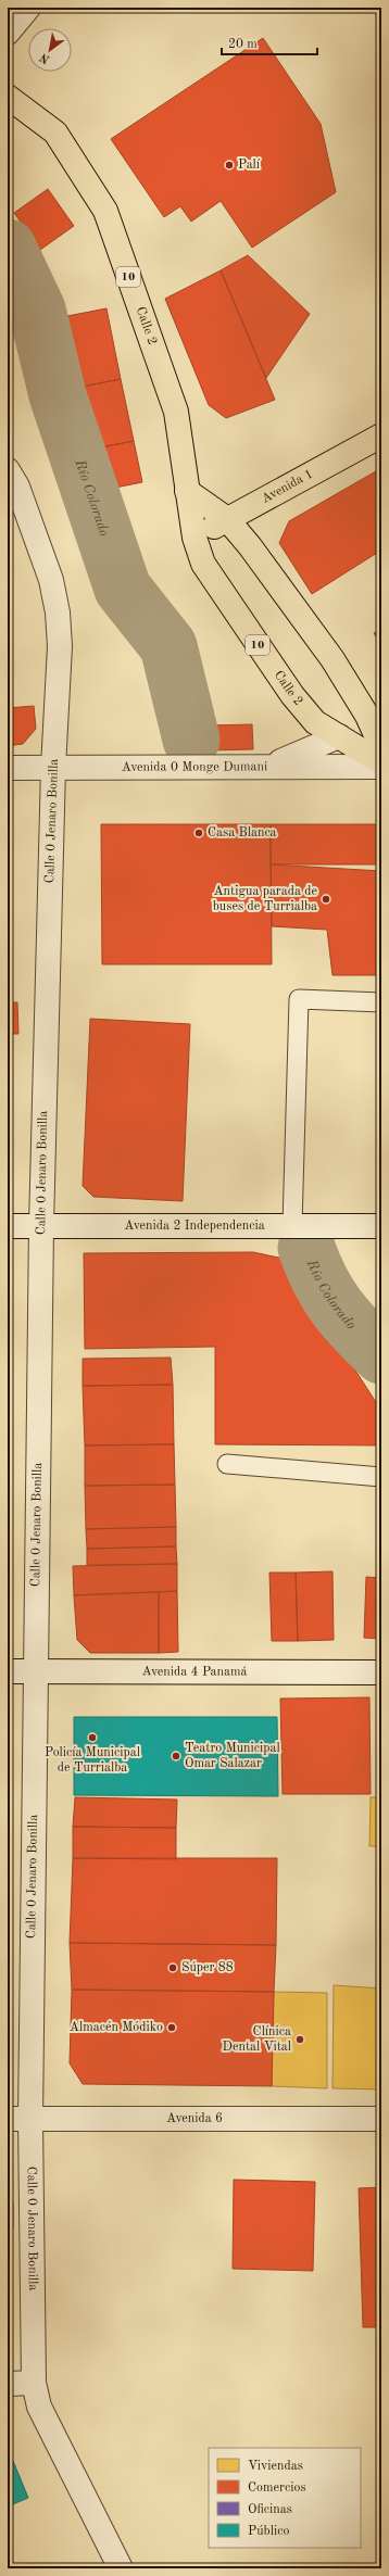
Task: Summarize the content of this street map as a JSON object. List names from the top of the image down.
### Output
{
  "streets": {
    "main road": ["10", "Calle 2", "Avenida 1"],
    "street": [
      "Avenida 0 Monge Dumani",
      "Calle 0 Jenaro Bonilla",
      "Avenida 2 Independencia",
      "Avenida 4 Panamá",
      "Avenida 6"
    ]
  },
  "crossings": [
    ["Calle 2", "Avenida 1"],
    ["Avenida 0 Monge Dumani", "Calle 0 Jenaro Bonilla"],
    ["Calle 0 Jenaro Bonilla", "Avenida 2 Independencia"],
    ["Calle 0 Jenaro Bonilla", "Avenida 4 Panamá"],
    ["Calle 0 Jenaro Bonilla", "Avenida 6"]
  ],
  "water": ["Río Colorado"],
  "places": [
    "Palí",
    "Casa Blanca",
    "Antigua parada de buses de Turrialba",
    "Policía Municipal de Turrialba",
    "Teatro Municipal Omar Salazar",
    "Súper 88",
    "Almacén Módiko",
    "Clínica Dental Vital"
  ],
  "legend": [
    "Viviendas",
    "Comercios",
    "Oficinas",
    "Público"
  ],
  "scale_bar": "20 m",
  "north": "bottom left"
}
